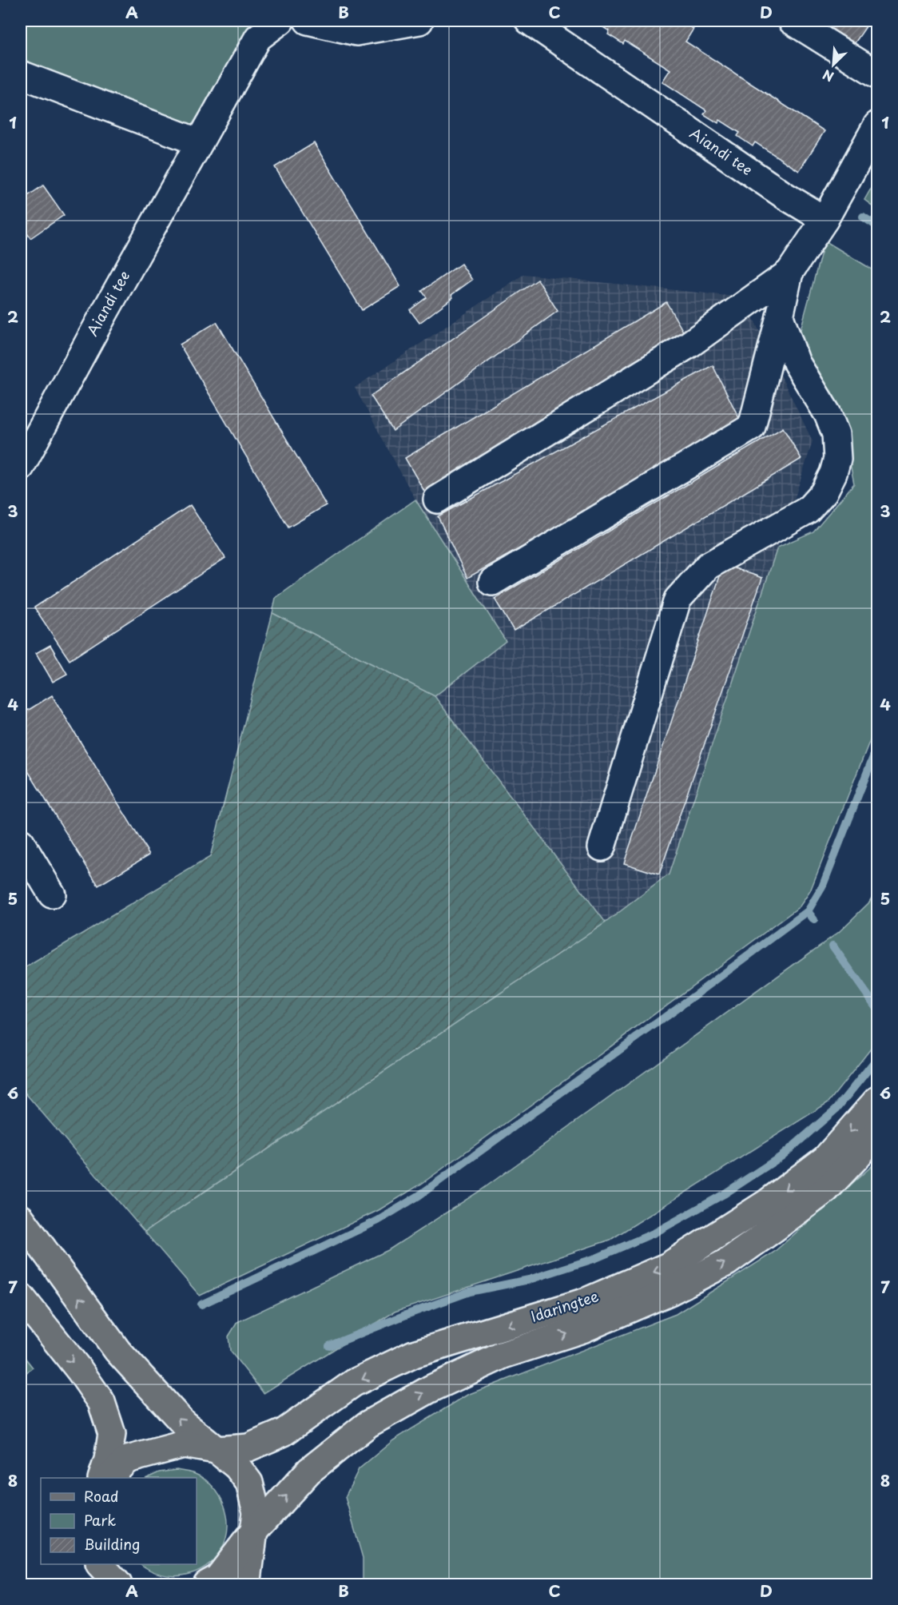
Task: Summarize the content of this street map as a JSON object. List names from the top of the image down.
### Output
{
  "streets": {
    "main road": ["Idaringtee"],
    "street": ["Aiandi tee"]
  },
  "legend": ["Road", "Park", "Building"],
  "north": "bottom left",
  "grid": {
    "columns": [
      "A",
      "B",
      "C",
      "D"
    ],
    "rows": [
      "1",
      "2",
      "3",
      "4",
      "5",
      "6",
      "7",
      "8"
    ]
  }
}
